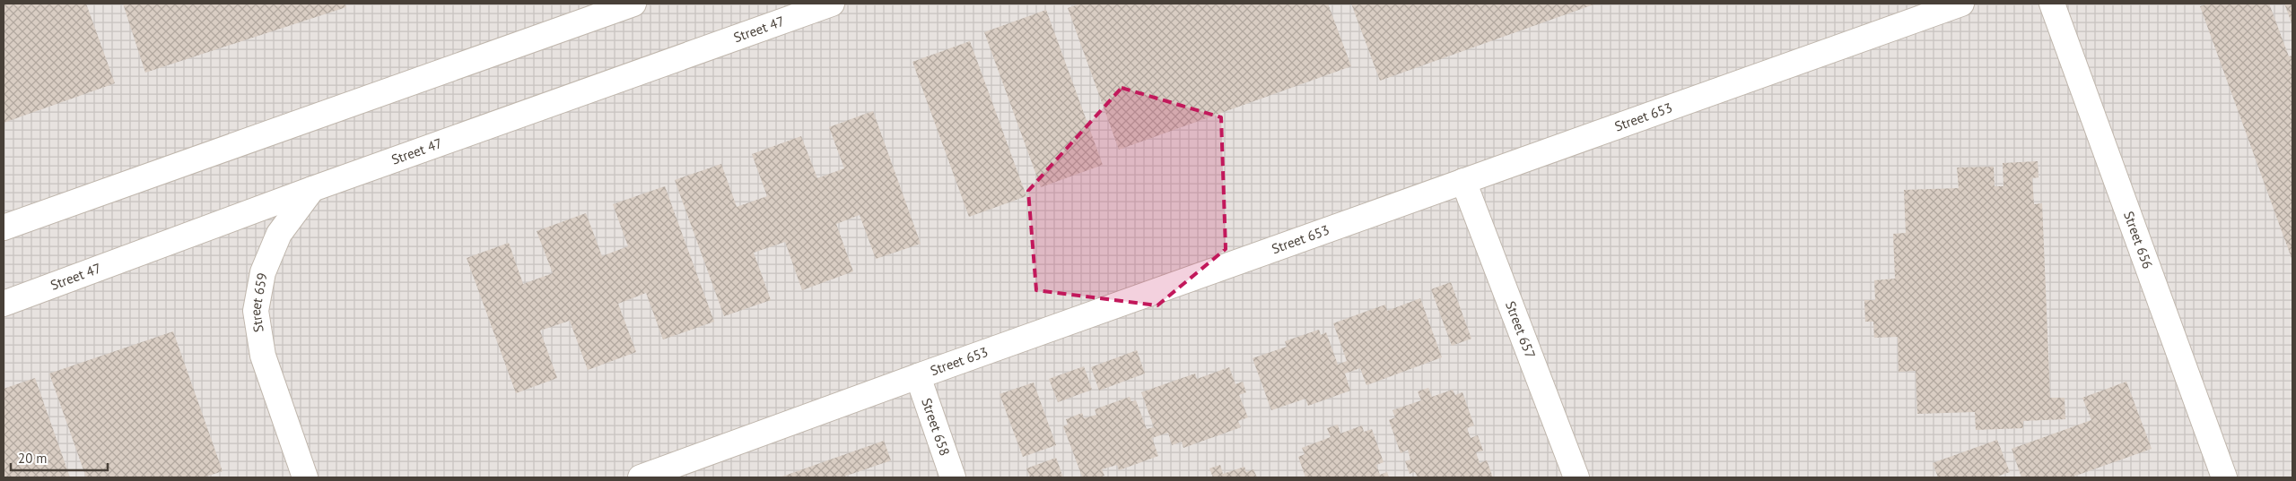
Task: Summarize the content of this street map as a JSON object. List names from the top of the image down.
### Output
{
  "streets": {
    "street": [
      "Street 47",
      "Street 653",
      "Street 656",
      "Street 659",
      "Street 657",
      "Street 658"
    ]
  },
  "crossings": [
    ["Street 47", "Street 659"],
    ["Street 653", "Street 657"],
    ["Street 653", "Street 658"]
  ],
  "scale_bar": "20 m"
}
